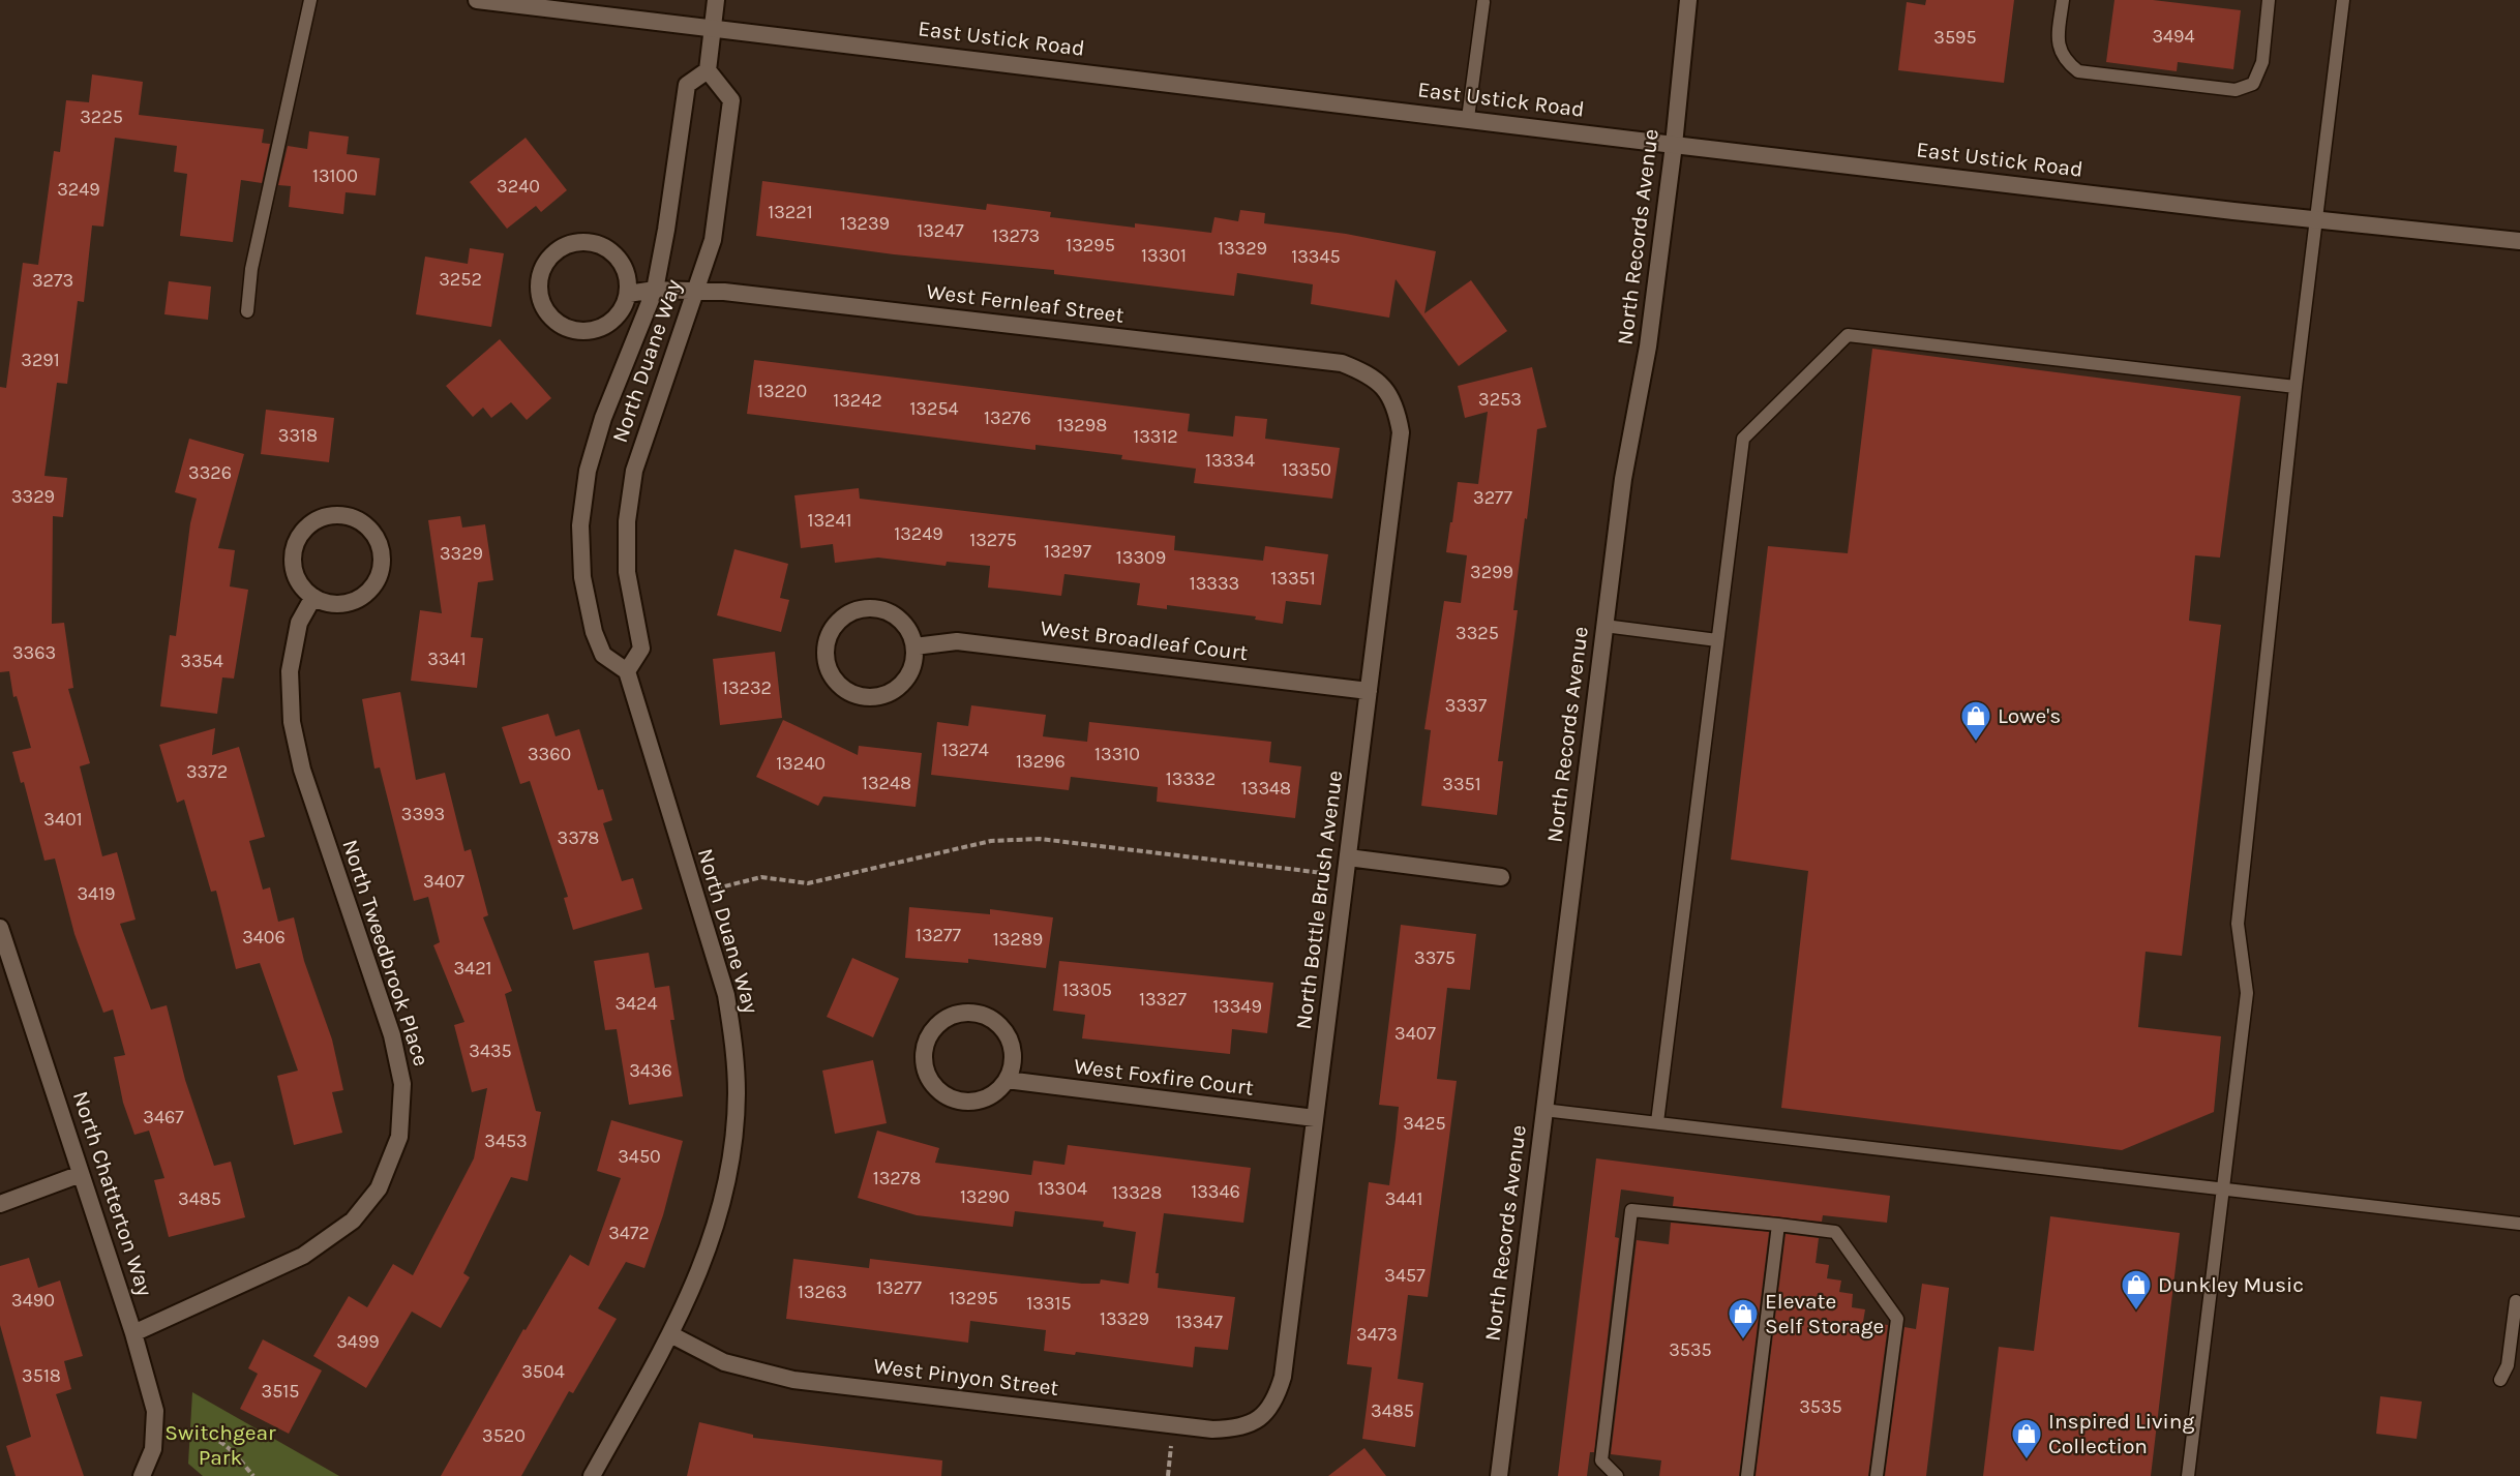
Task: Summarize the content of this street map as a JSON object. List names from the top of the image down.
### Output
{
  "streets": {
    "street": [
      "East Ustick Road",
      "North Records Avenue",
      "West Fernleaf Street",
      "North Duane Way",
      "West Broadleaf Court",
      "North Bottle Brush Avenue",
      "North Tweedbrook Place",
      "West Foxfire Court",
      "North Chatterton Way",
      "West Pinyon Street"
    ]
  },
  "crossings": [
    ["East Ustick Road", "North Records Avenue"],
    ["West Fernleaf Street", "North Duane Way"],
    ["West Fernleaf Street", "North Bottle Brush Avenue"],
    ["North Duane Way", "West Pinyon Street"],
    ["West Broadleaf Court", "North Bottle Brush Avenue"],
    ["North Bottle Brush Avenue", "West Foxfire Court"],
    ["North Bottle Brush Avenue", "West Pinyon Street"],
    ["North Tweedbrook Place", "North Chatterton Way"]
  ],
  "parks": ["Switchgear Park"],
  "places": {
    "shop": [
      "Lowe's",
      "Dunkley Music",
      "Elevate Self Storage",
      "Inspired Living Collection"
    ]
  },
  "house_numbers": [
    "3494",
    "3595",
    "3225",
    "13100",
    "3240",
    "3249",
    "13221",
    "13239",
    "13247",
    "13273",
    "13295",
    "13329",
    "13301",
    "13345",
    "3252",
    "3273",
    "3291",
    "13220",
    "3253",
    "13242",
    "13254",
    "13276",
    "13298",
    "3318",
    "13312",
    "13334",
    "13350",
    "3326",
    "3329",
    "3277",
    "13241",
    "13249",
    "13275",
    "13297",
    "3329",
    "13309",
    "3299",
    "13351",
    "13333",
    "3325",
    "3363",
    "3341",
    "3354",
    "13232",
    "3337",
    "13274",
    "3360",
    "13310",
    "13296",
    "13240",
    "3372",
    "13332",
    "13248",
    "3351",
    "13348",
    "3393",
    "3401",
    "3378",
    "3407",
    "3419",
    "13277",
    "3406",
    "13289",
    "3375",
    "3421",
    "13305",
    "13327",
    "3424",
    "13349",
    "3407",
    "3435",
    "3436",
    "3467",
    "3425",
    "3453",
    "3450",
    "13278",
    "13304",
    "13346",
    "13328",
    "13290",
    "3485",
    "3441",
    "3472",
    "3457",
    "13277",
    "13263",
    "13295",
    "3490",
    "13315",
    "13329",
    "13347",
    "3473",
    "3499",
    "3535",
    "3504",
    "3518",
    "3515",
    "3535",
    "3485",
    "3520"
  ]
}
